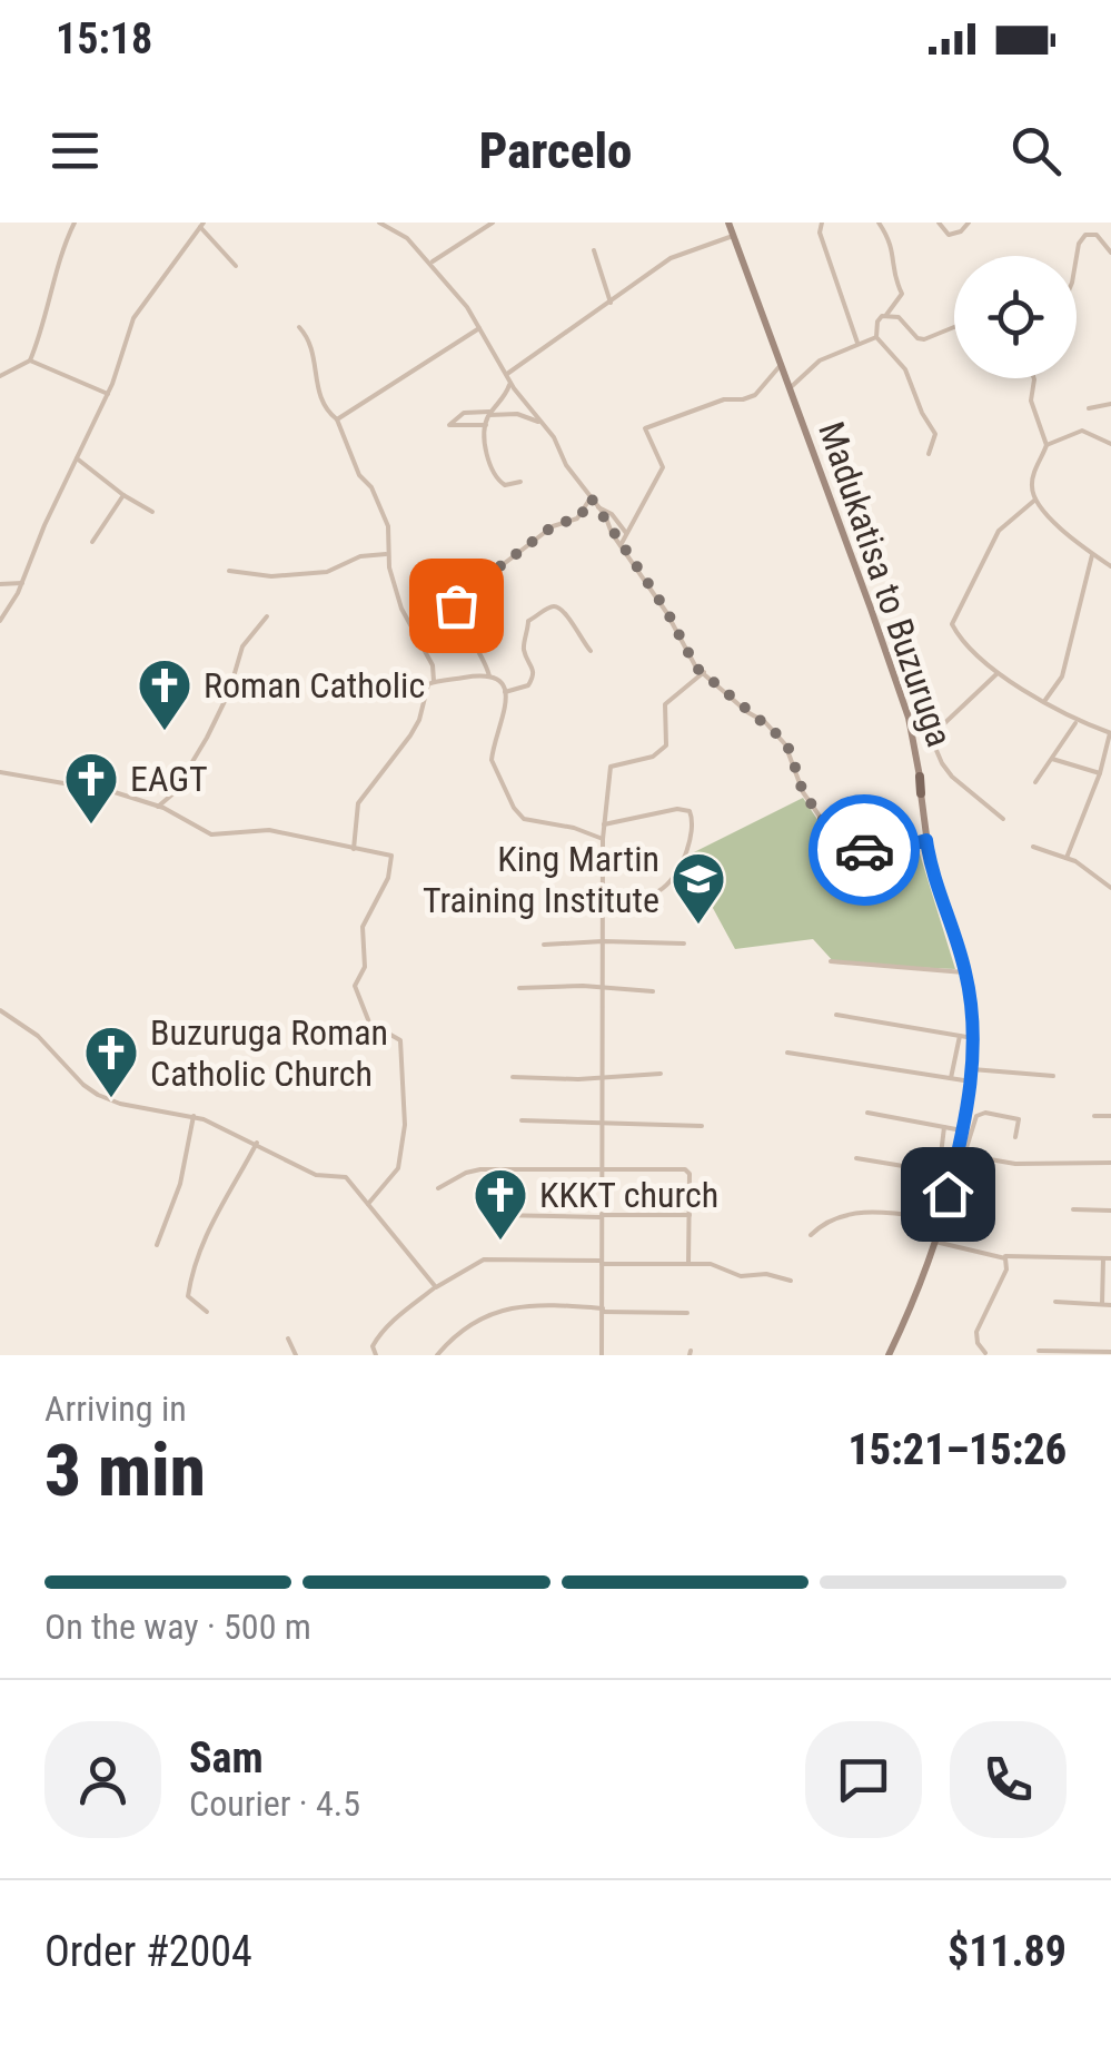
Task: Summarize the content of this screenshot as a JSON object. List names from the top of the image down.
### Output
{
  "streets": {
    "main road": ["Madukatisa to Buzuruga"]
  },
  "places": {
    "church": [
      "Roman Catholic",
      "EAGT",
      "Buzuruga Roman Catholic Church",
      "KKKT church"
    ],
    "school or university": ["King Martin Training Institute"]
  },
  "page": {
    "status": "15:18",
    "header": "Parcelo",
    "heading": ["3 min", "Arriving in", "15:21–15:26"],
    "panel": [
      "Sam",
      "Courier · 4.5",
      "Order #2004",
      "$11.89"
    ],
    "bar": "On the way · 500 m"
  }
}
